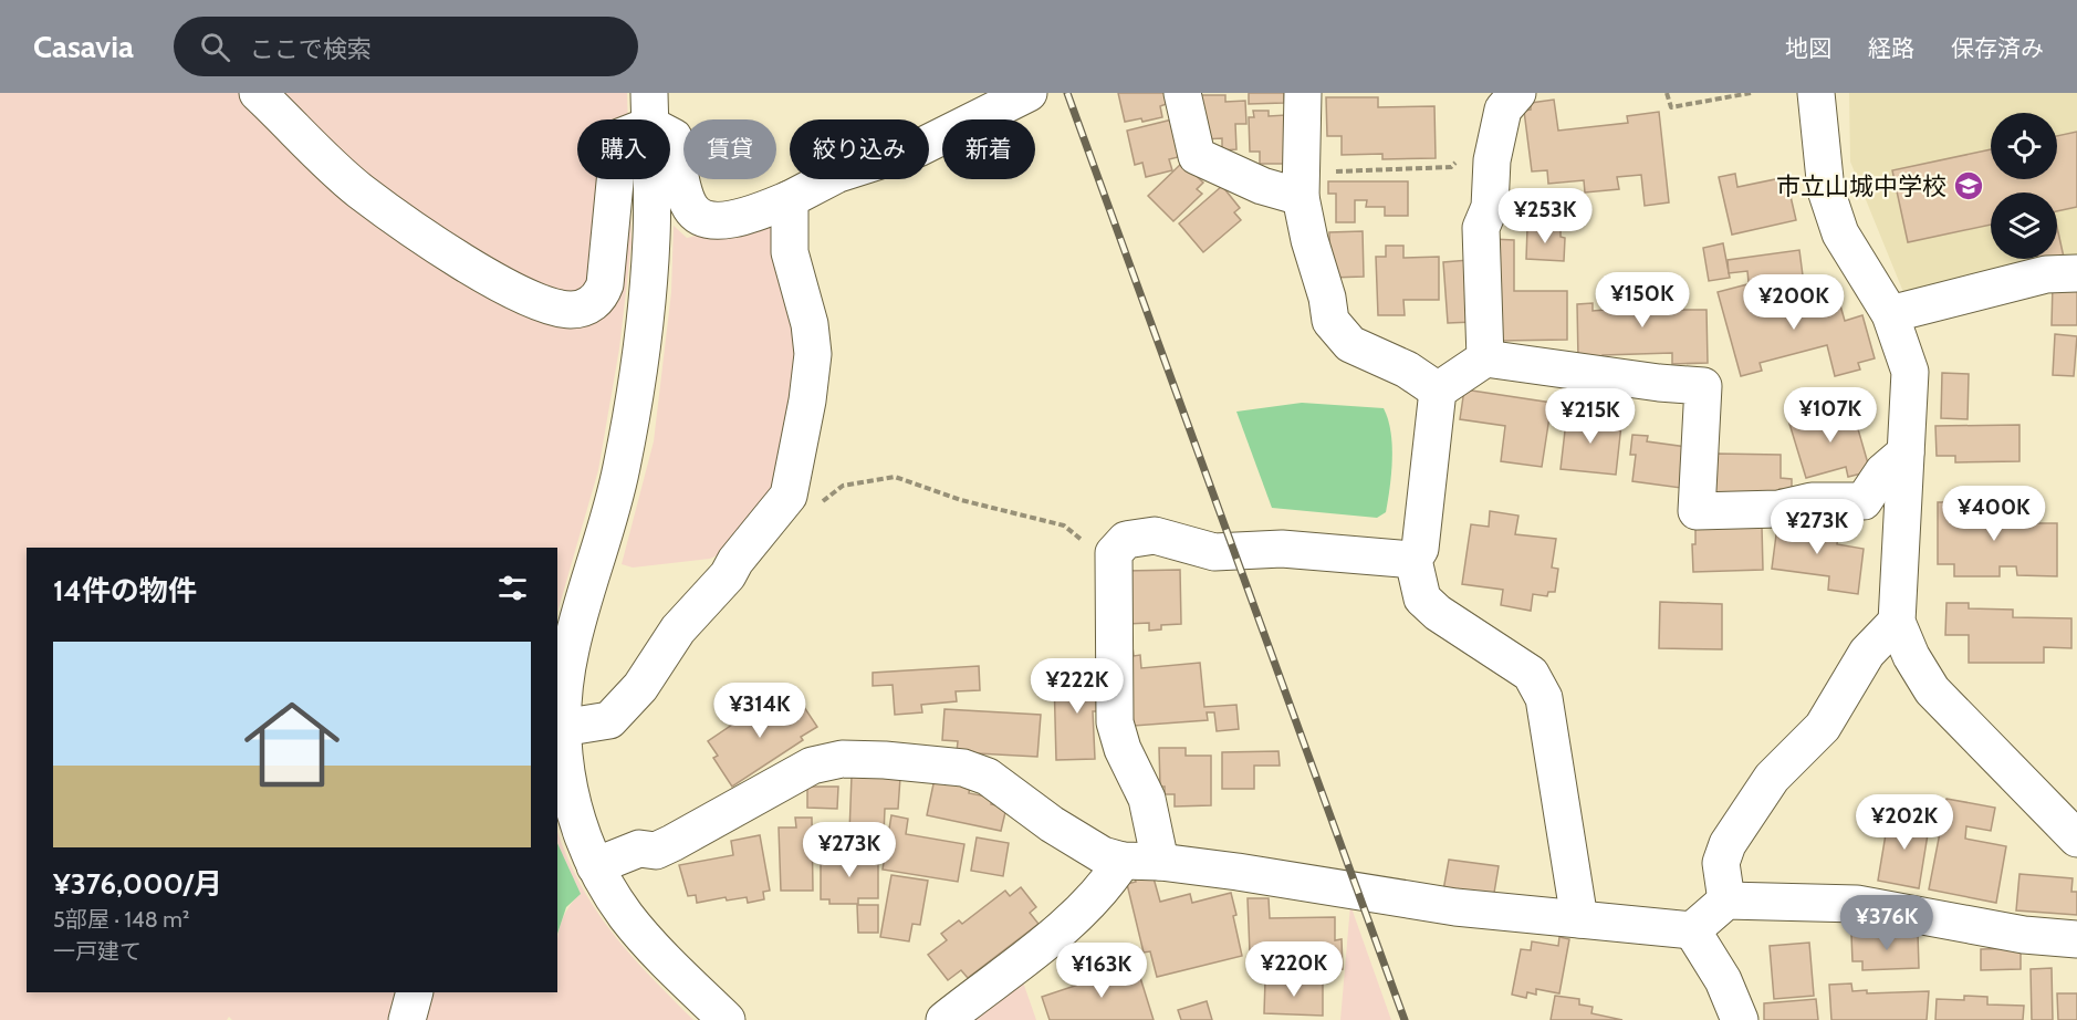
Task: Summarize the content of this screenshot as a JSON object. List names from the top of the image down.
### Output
{
  "places": {
    "school or university": ["市立山城中学校"]
  },
  "page": {
    "header": "Casavia",
    "search": "ここで検索",
    "nav": ["地図", "経路", "保存済み"],
    "chip": [
      "購入",
      "賃貸",
      "絞り込み",
      "新着"
    ],
    "price": [
      "¥253K",
      "¥150K",
      "¥200K",
      "¥107K",
      "¥215K",
      "¥400K",
      "¥273K",
      "¥222K",
      "¥314K",
      "¥202K",
      "¥273K",
      "¥376K",
      "¥220K",
      "¥163K"
    ],
    "heading": "14件の物件",
    "list": [
      {
        "name": "¥376,000/月",
        "note": "5部屋 · 148 m² · 一戸建て"
      }
    ]
  }
}
